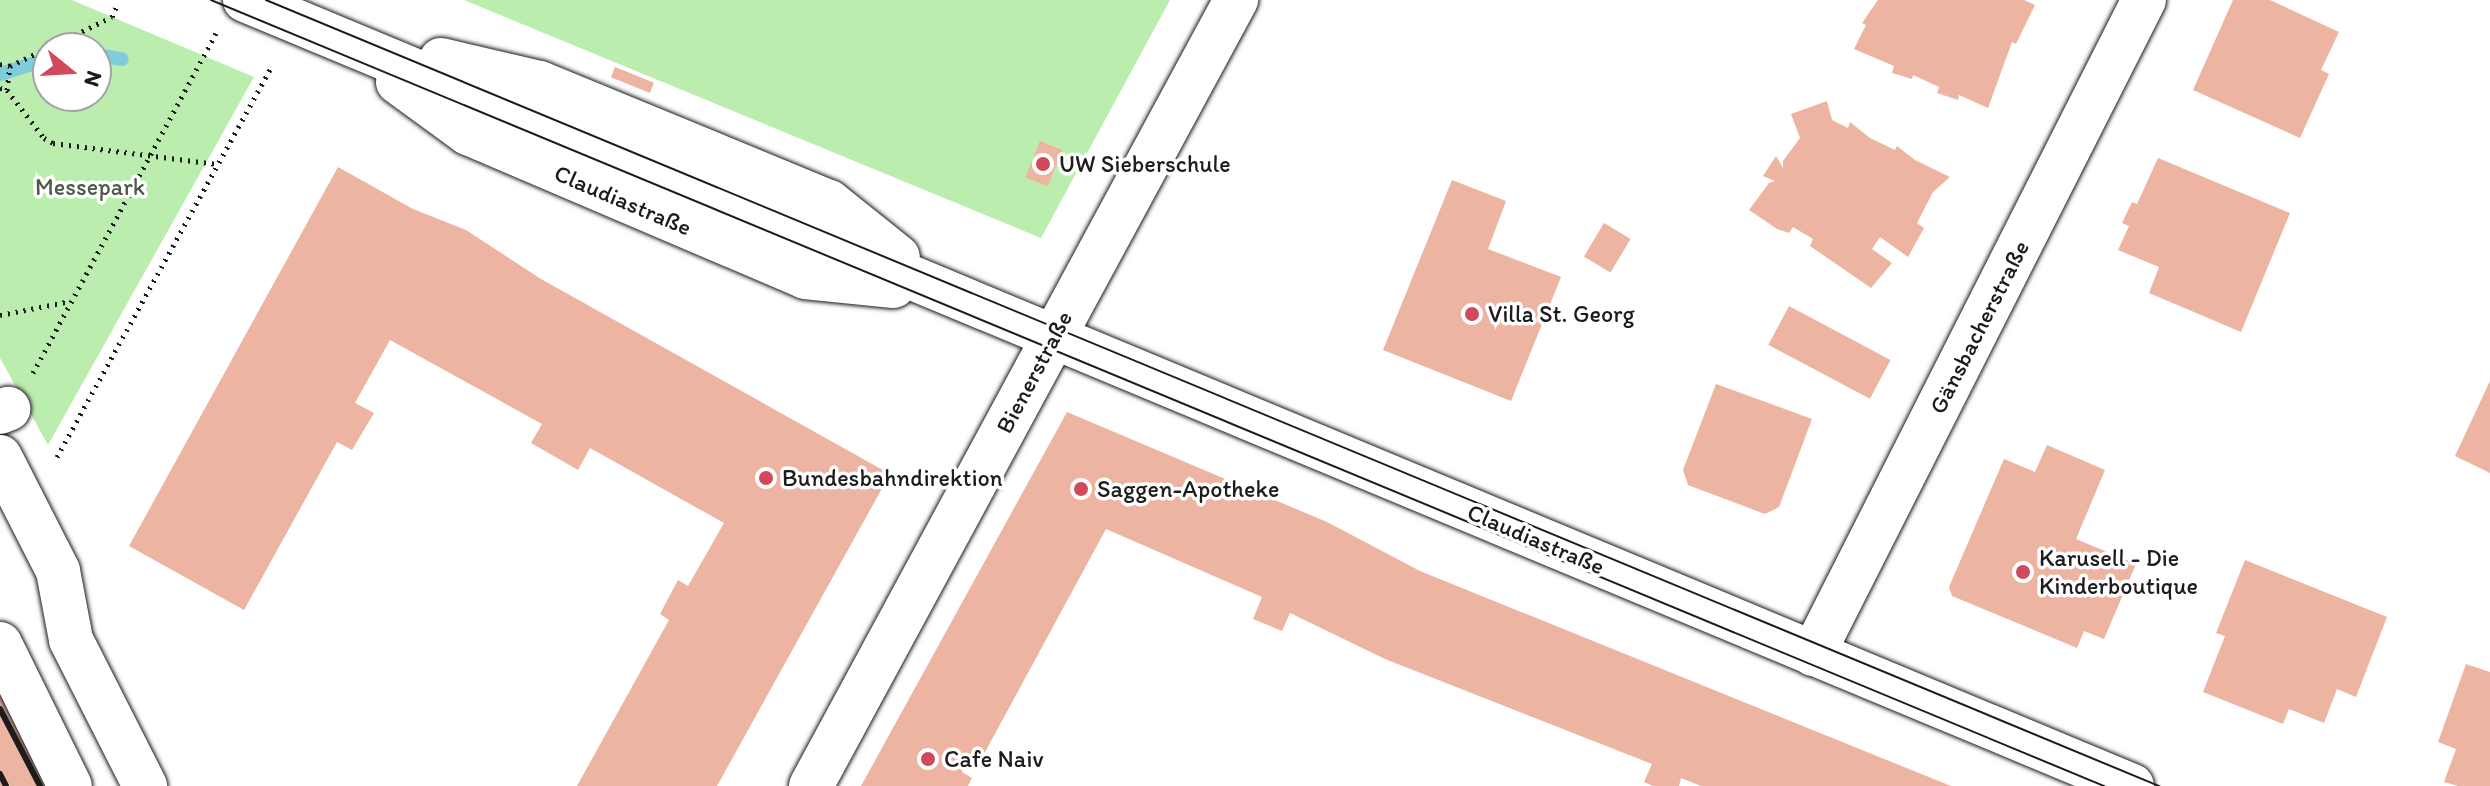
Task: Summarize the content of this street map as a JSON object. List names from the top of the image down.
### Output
{
  "streets": {
    "street": ["Claudiastraße", "Gänsbacherstraße", "Bienerstraße"]
  },
  "crossings": [
    ["Claudiastraße", "Gänsbacherstraße"],
    ["Claudiastraße", "Bienerstraße"]
  ],
  "parks": ["Messepark"],
  "places": [
    "UW Sieberschule",
    "Villa St. Georg",
    "Bundesbahndirektion",
    "Saggen-Apotheke",
    "Karusell - Die Kinderboutique",
    "Cafe Naiv"
  ],
  "north": "right"
}
